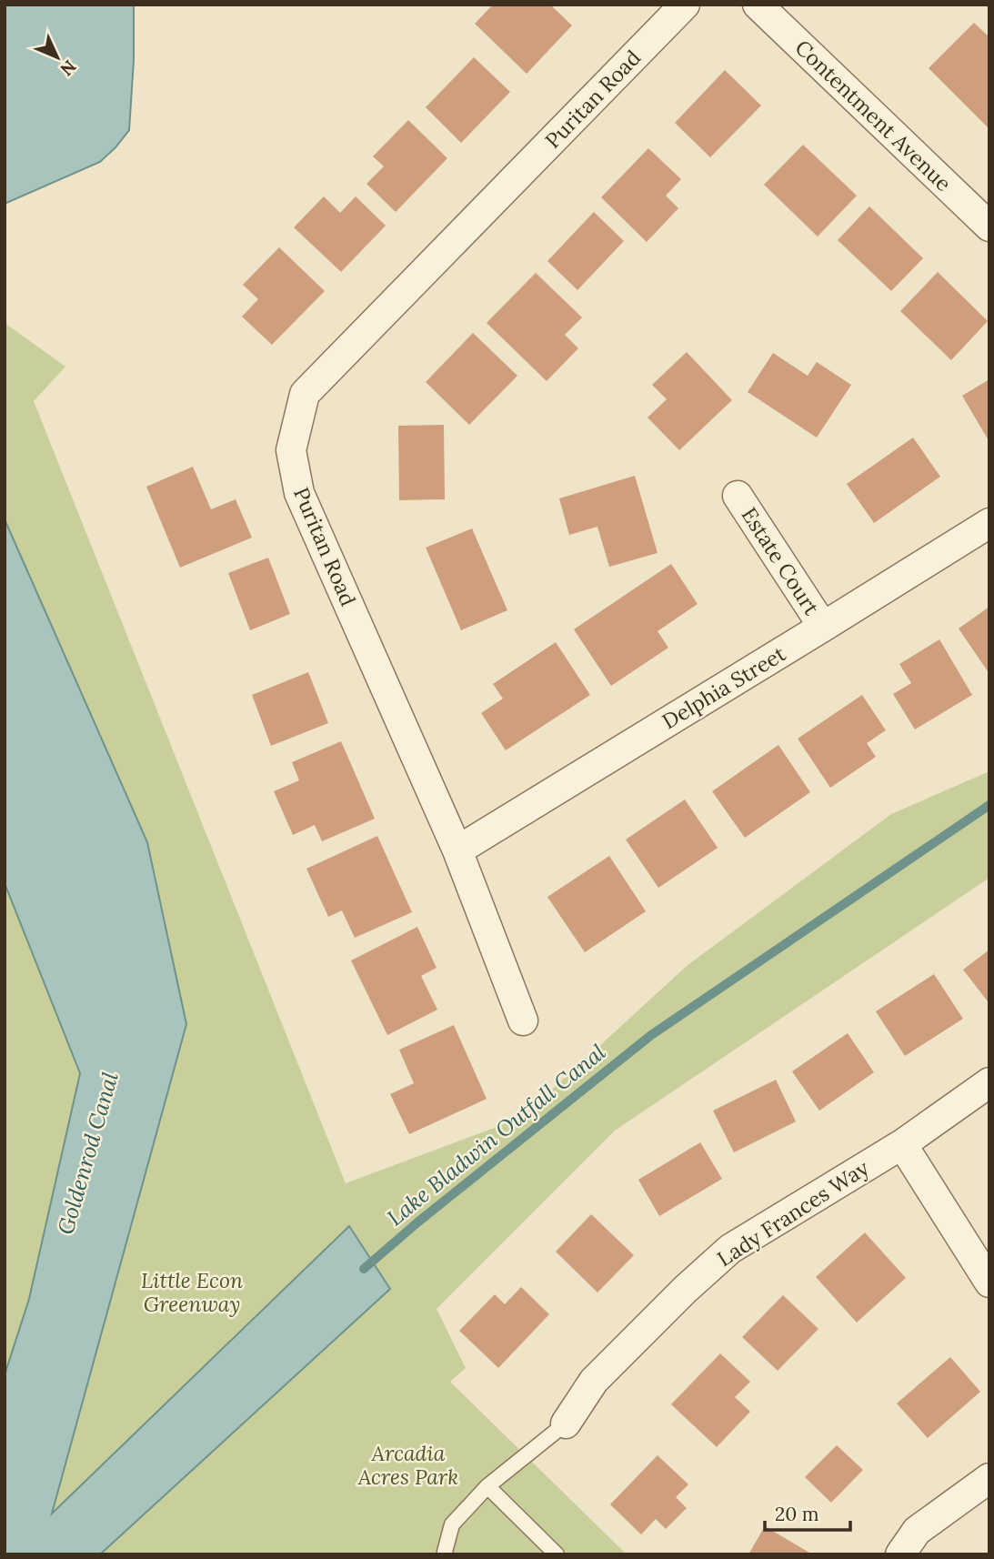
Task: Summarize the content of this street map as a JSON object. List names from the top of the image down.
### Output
{
  "streets": {
    "street": [
      "Puritan Road",
      "Contentment Avenue",
      "Estate Court",
      "Delphia Street",
      "Lady Frances Way"
    ]
  },
  "crossings": [
    ["Puritan Road", "Delphia Street"],
    ["Estate Court", "Delphia Street"]
  ],
  "water": ["Lake Bladwin Outfall Canal", "Goldenrod Canal"],
  "parks": ["Little Econ Greenway", "Arcadia Acres Park"],
  "scale_bar": "20 m",
  "north": "bottom right"
}
